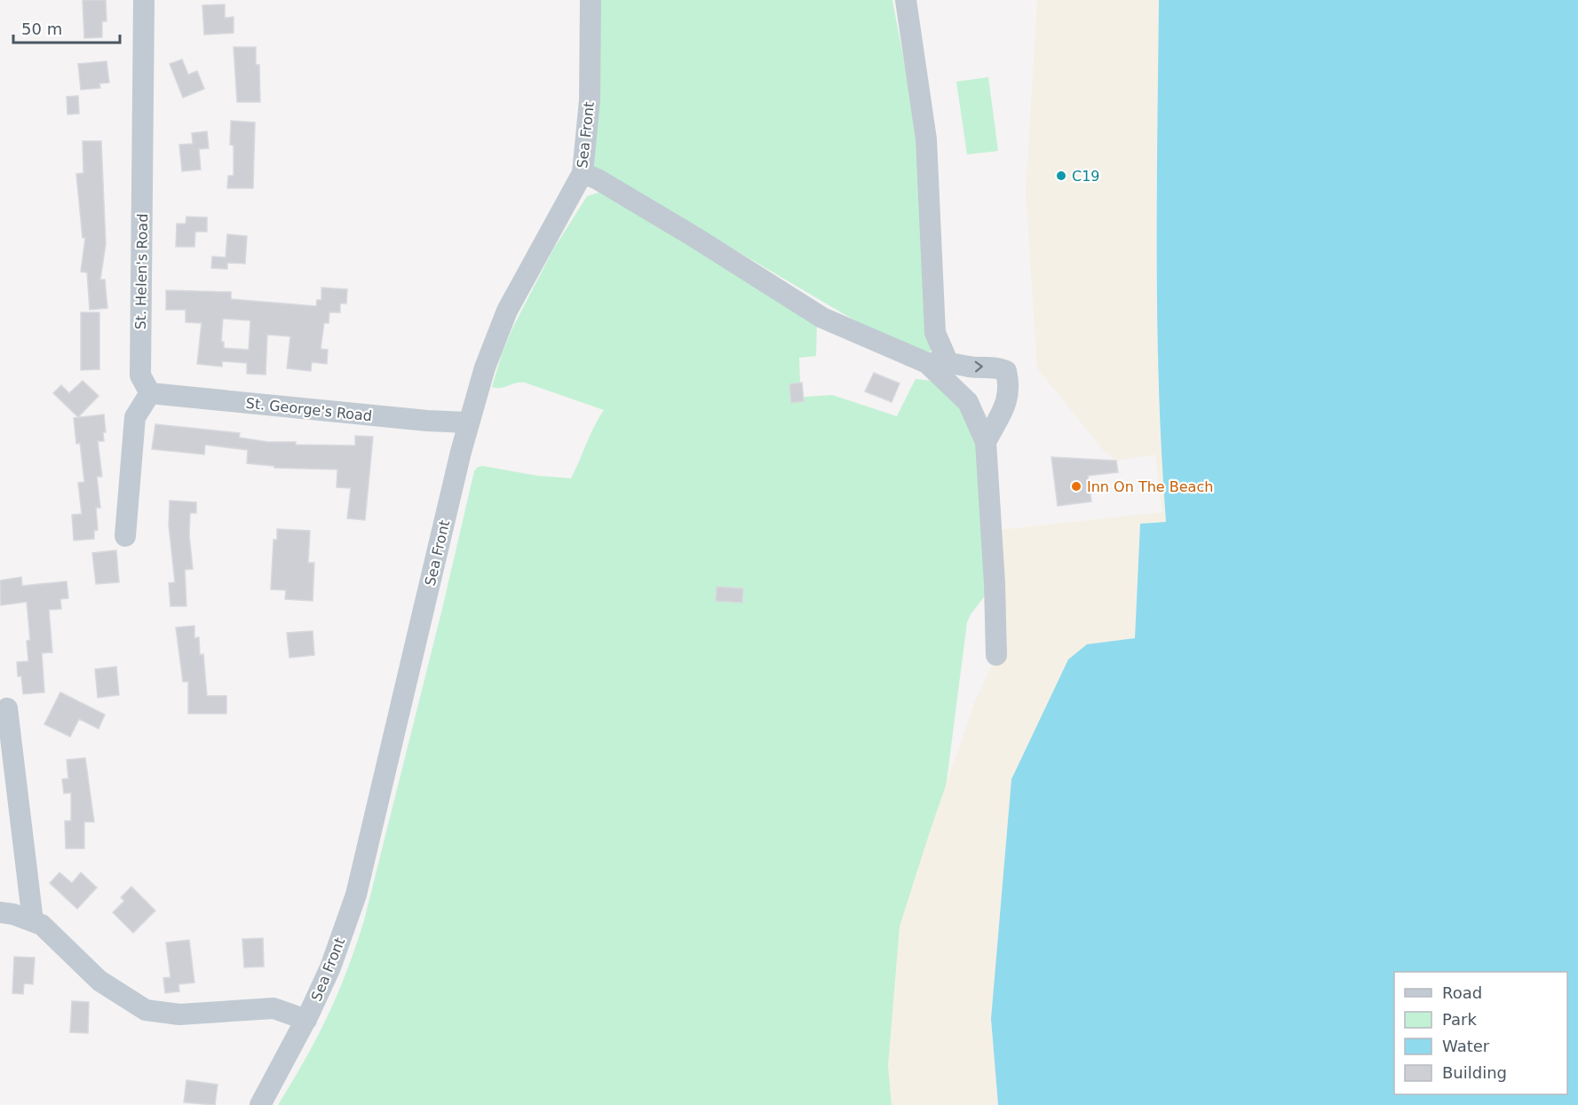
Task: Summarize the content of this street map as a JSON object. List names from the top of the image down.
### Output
{
  "streets": {
    "street": ["Sea Front", "St. Helen's Road", "St. George's Road"]
  },
  "crossings": [
    ["Sea Front", "St. George's Road"],
    ["St. Helen's Road", "St. George's Road"]
  ],
  "places": ["C19", "Inn On The Beach"],
  "legend": [
    "Road",
    "Park",
    "Water",
    "Building"
  ],
  "scale_bar": "50 m"
}
